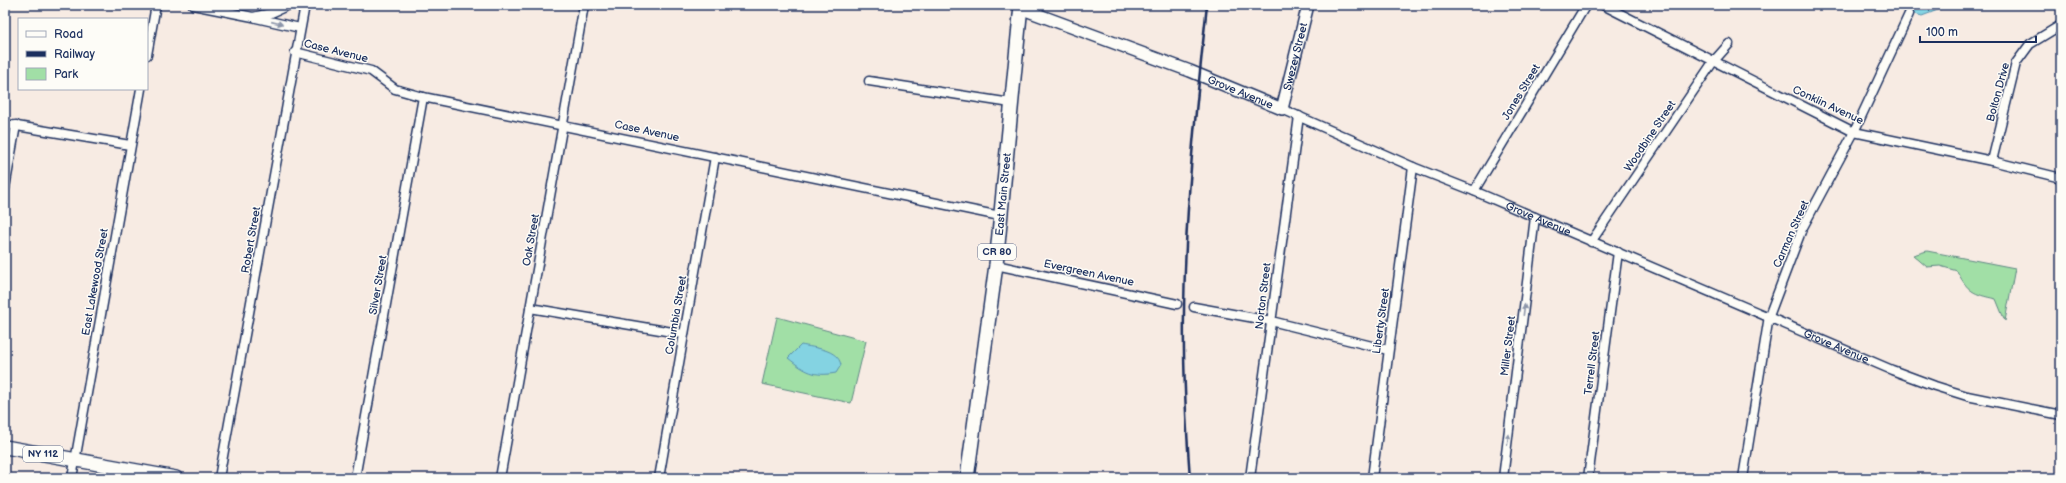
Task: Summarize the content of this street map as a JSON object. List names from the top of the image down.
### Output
{
  "streets": {
    "main road": ["East Main Street", "CR 80", "NY 112"],
    "street": [
      "Case Avenue",
      "Swezey Street",
      "Grove Avenue",
      "Jones Street",
      "Bolton Drive",
      "Conklin Avenue",
      "Woodbine Street",
      "Carman Street",
      "Robert Street",
      "Oak Street",
      "Evergreen Avenue",
      "East Lakewood Street",
      "Silver Street",
      "Norton Street",
      "Columbia Street",
      "Liberty Street",
      "Miller Street",
      "Terrell Street"
    ]
  },
  "crossings": [
    ["Case Avenue", "East Main Street"],
    ["Case Avenue", "Robert Street"],
    ["Case Avenue", "Oak Street"],
    ["Case Avenue", "Silver Street"],
    ["Case Avenue", "Columbia Street"],
    ["Swezey Street", "Grove Avenue"],
    ["Grove Avenue", "Jones Street"],
    ["Grove Avenue", "Woodbine Street"],
    ["Grove Avenue", "East Main Street"],
    ["Grove Avenue", "Carman Street"],
    ["Grove Avenue", "Norton Street"],
    ["Grove Avenue", "Liberty Street"],
    ["Grove Avenue", "Miller Street"],
    ["Grove Avenue", "Terrell Street"],
    ["Bolton Drive", "Conklin Avenue"],
    ["Conklin Avenue", "Woodbine Street"],
    ["Conklin Avenue", "Carman Street"],
    ["East Main Street", "Evergreen Avenue"],
    ["East Lakewood Street", "NY 112"]
  ],
  "one_way": ["Miller Street"],
  "legend": ["Road", "Railway", "Park"],
  "scale_bar": "100 m"
}
